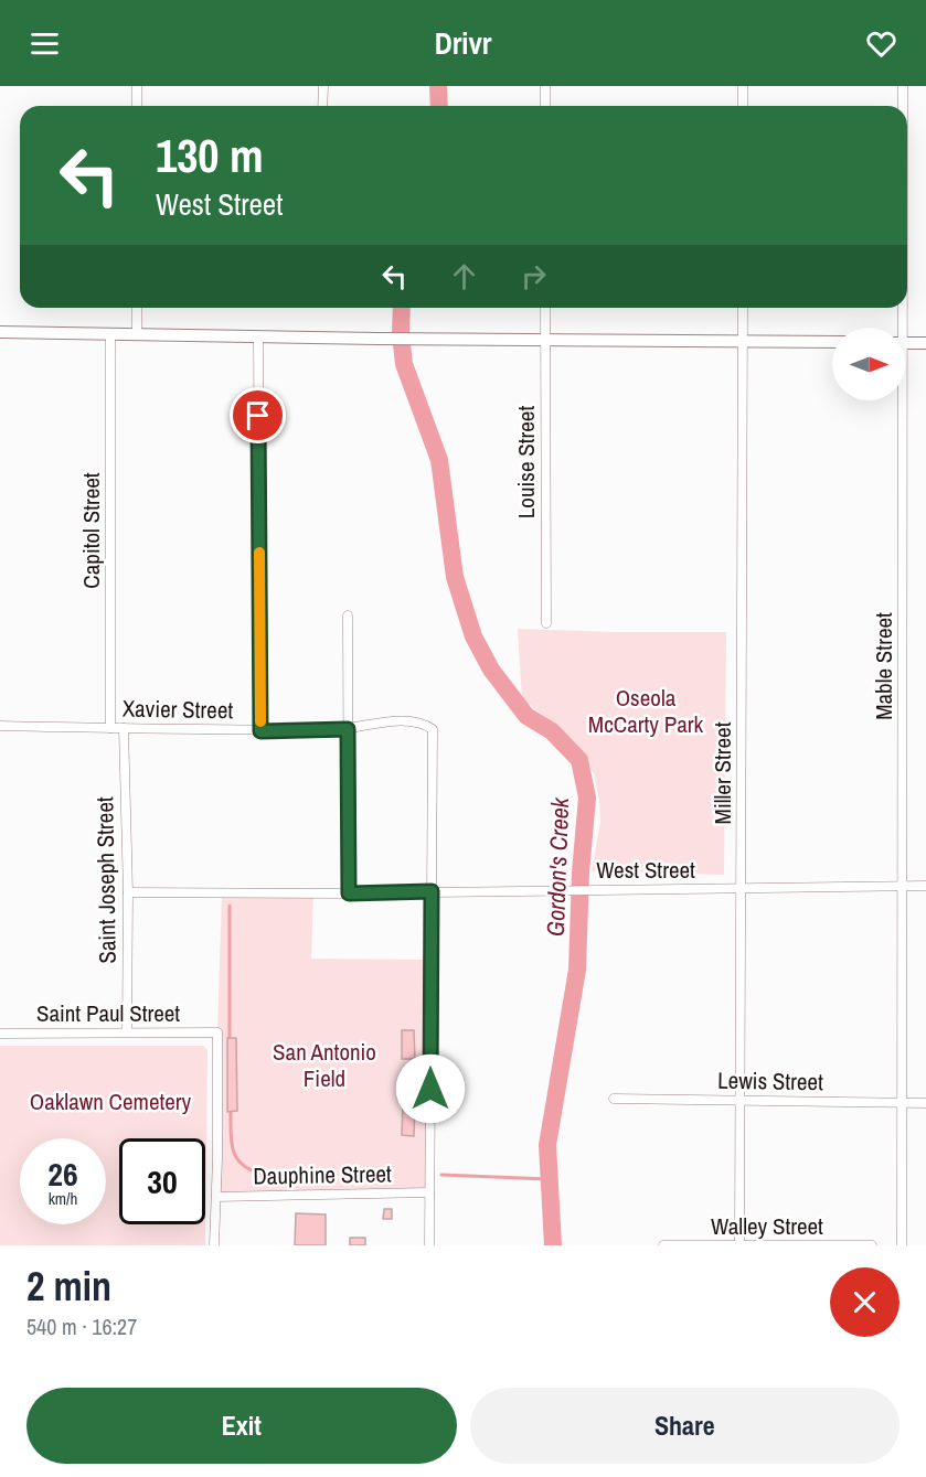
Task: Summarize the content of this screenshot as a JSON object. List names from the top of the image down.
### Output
{
  "streets": {
    "street": [
      "Louise Street",
      "Capitol Street",
      "Mable Street",
      "Xavier Street",
      "Miller Street",
      "West Street",
      "Saint Joseph Street",
      "Saint Paul Street",
      "Lewis Street",
      "Dauphine Street",
      "Walley Street"
    ]
  },
  "crossings": [
    ["Capitol Street", "Xavier Street"],
    ["Mable Street", "West Street"],
    ["Mable Street", "Lewis Street"],
    ["Xavier Street", "West Street"],
    ["Xavier Street", "Saint Joseph Street"],
    ["Miller Street", "West Street"],
    ["Miller Street", "Lewis Street"],
    ["Miller Street", "Walley Street"],
    ["West Street", "Saint Joseph Street"],
    ["Saint Joseph Street", "Saint Paul Street"],
    ["Saint Paul Street", "Dauphine Street"]
  ],
  "water": ["Gordon's Creek"],
  "parks": ["Oseola McCarty Park", "San Antonio Field", "Oaklawn Cemetery"],
  "north": "right",
  "page": {
    "header": "Drivr",
    "turn": ["130 m", "West Street"],
    "speed": "26 km/h",
    "limit": "30",
    "heading": ["2 min", "540 m · 16:27"],
    "buttons": ["Exit", "Share"]
  }
}
